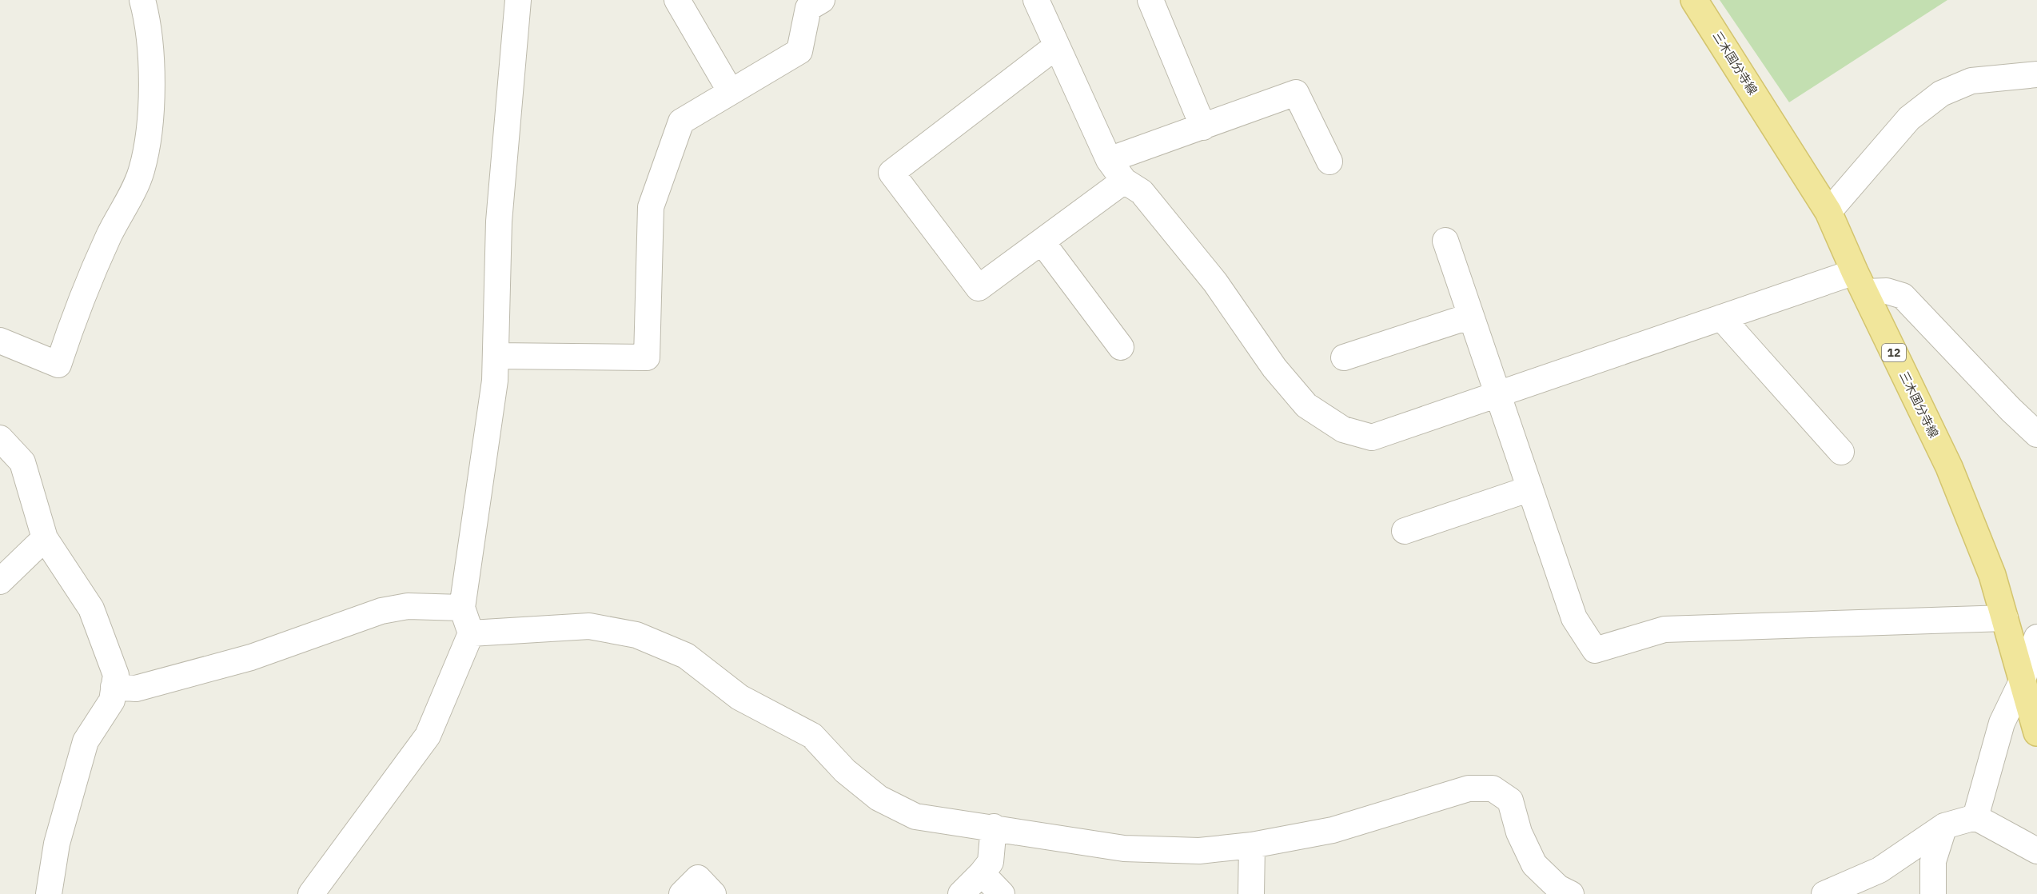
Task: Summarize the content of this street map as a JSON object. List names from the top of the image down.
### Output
{
  "streets": {
    "main road": ["三木国分寺線", "12"]
  }
}
